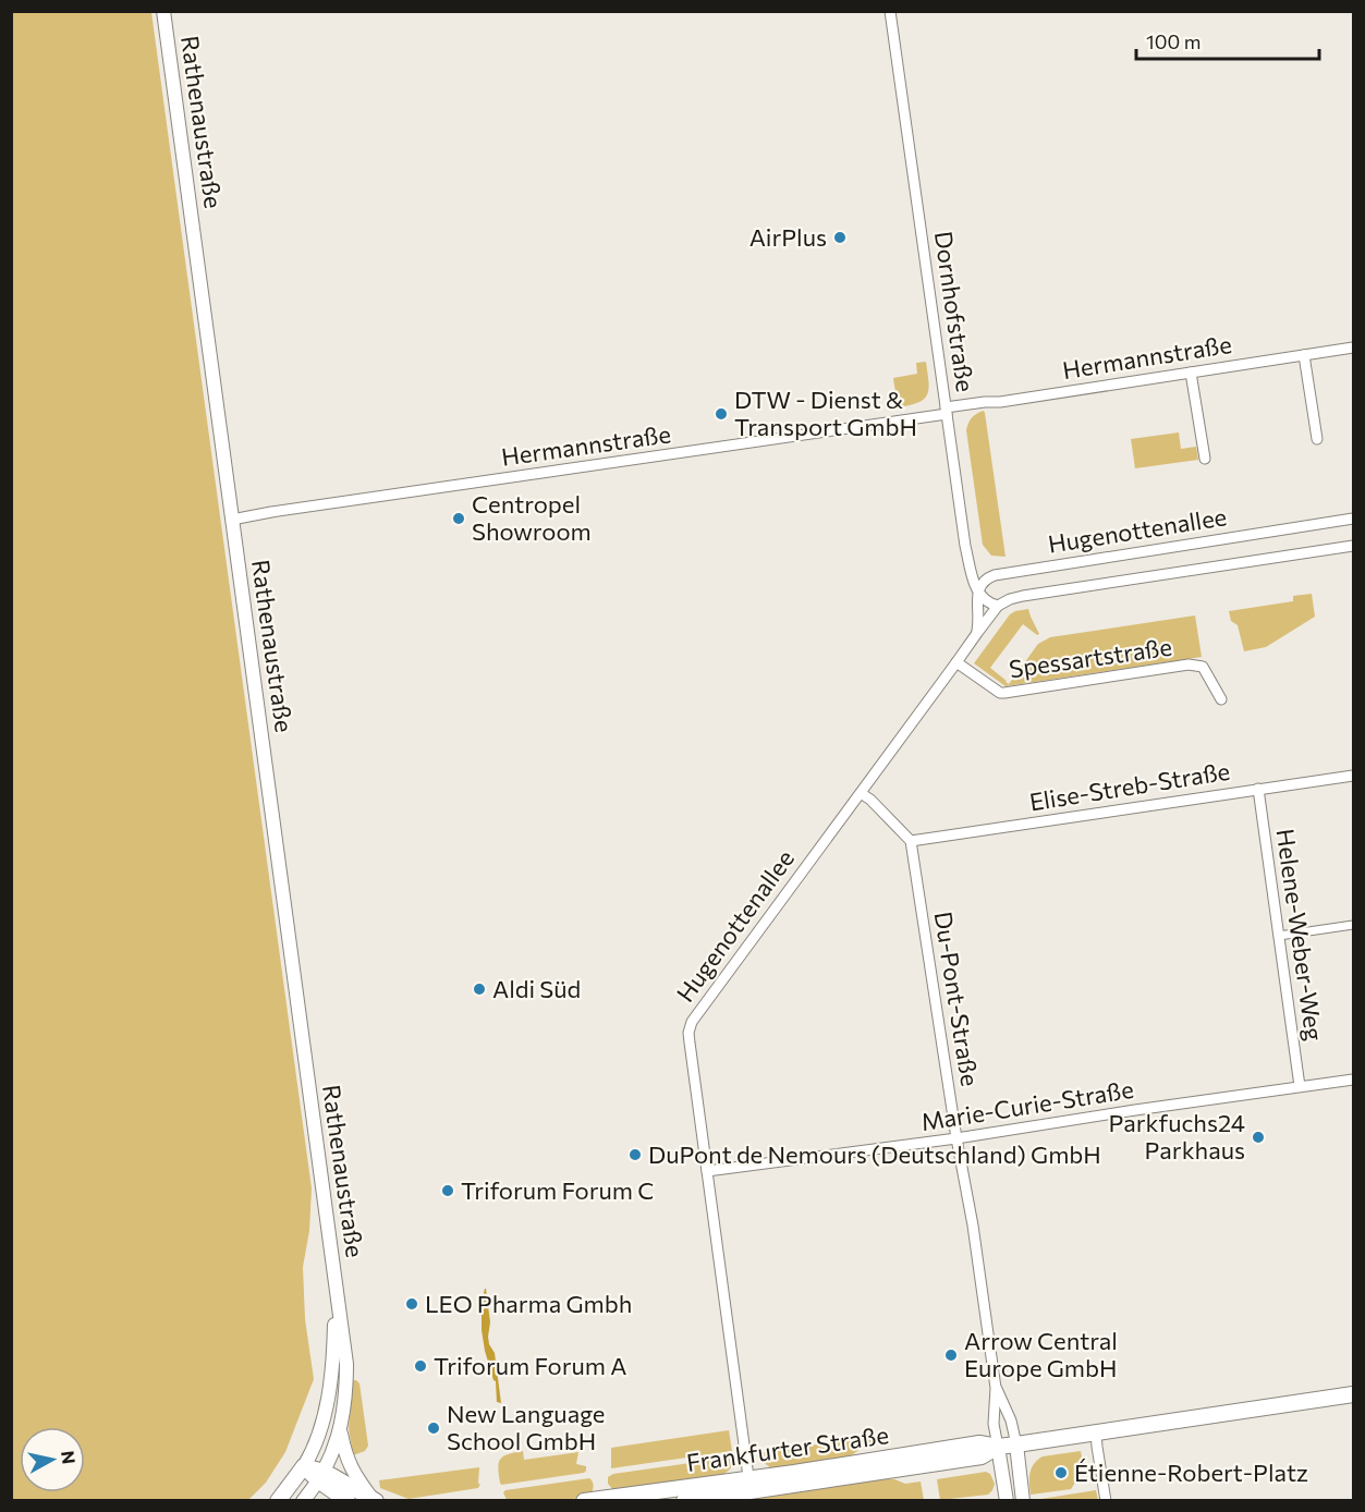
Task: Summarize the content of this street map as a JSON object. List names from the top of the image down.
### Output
{
  "streets": {
    "main road": ["Frankfurter Straße"],
    "street": [
      "Rathenaustraße",
      "Dornhofstraße",
      "Hermannstraße",
      "Hugenottenallee",
      "Spessartstraße",
      "Elise-Streb-Straße",
      "Helene-Weber-Weg",
      "Du-Pont-Straße",
      "Marie-Curie-Straße"
    ]
  },
  "crossings": [
    ["Rathenaustraße", "Hermannstraße"],
    ["Dornhofstraße", "Hermannstraße"],
    ["Dornhofstraße", "Hugenottenallee"],
    ["Hugenottenallee", "Spessartstraße"],
    ["Hugenottenallee", "Marie-Curie-Straße"],
    ["Hugenottenallee", "Frankfurter Straße"],
    ["Elise-Streb-Straße", "Helene-Weber-Weg"],
    ["Elise-Streb-Straße", "Du-Pont-Straße"],
    ["Helene-Weber-Weg", "Marie-Curie-Straße"],
    ["Du-Pont-Straße", "Marie-Curie-Straße"],
    ["Du-Pont-Straße", "Frankfurter Straße"]
  ],
  "places": [
    "AirPlus",
    "DTW - Dienst & Transport GmbH",
    "Centropel Showroom",
    "Aldi Süd",
    "Parkfuchs24 Parkhaus",
    "DuPont de Nemours (Deutschland) GmbH",
    "Triforum Forum C",
    "LEO Pharma Gmbh",
    "Arrow Central Europe GmbH",
    "Triforum Forum A",
    "New Language School GmbH",
    "Étienne-Robert-Platz"
  ],
  "scale_bar": "100 m",
  "north": "right"
}
